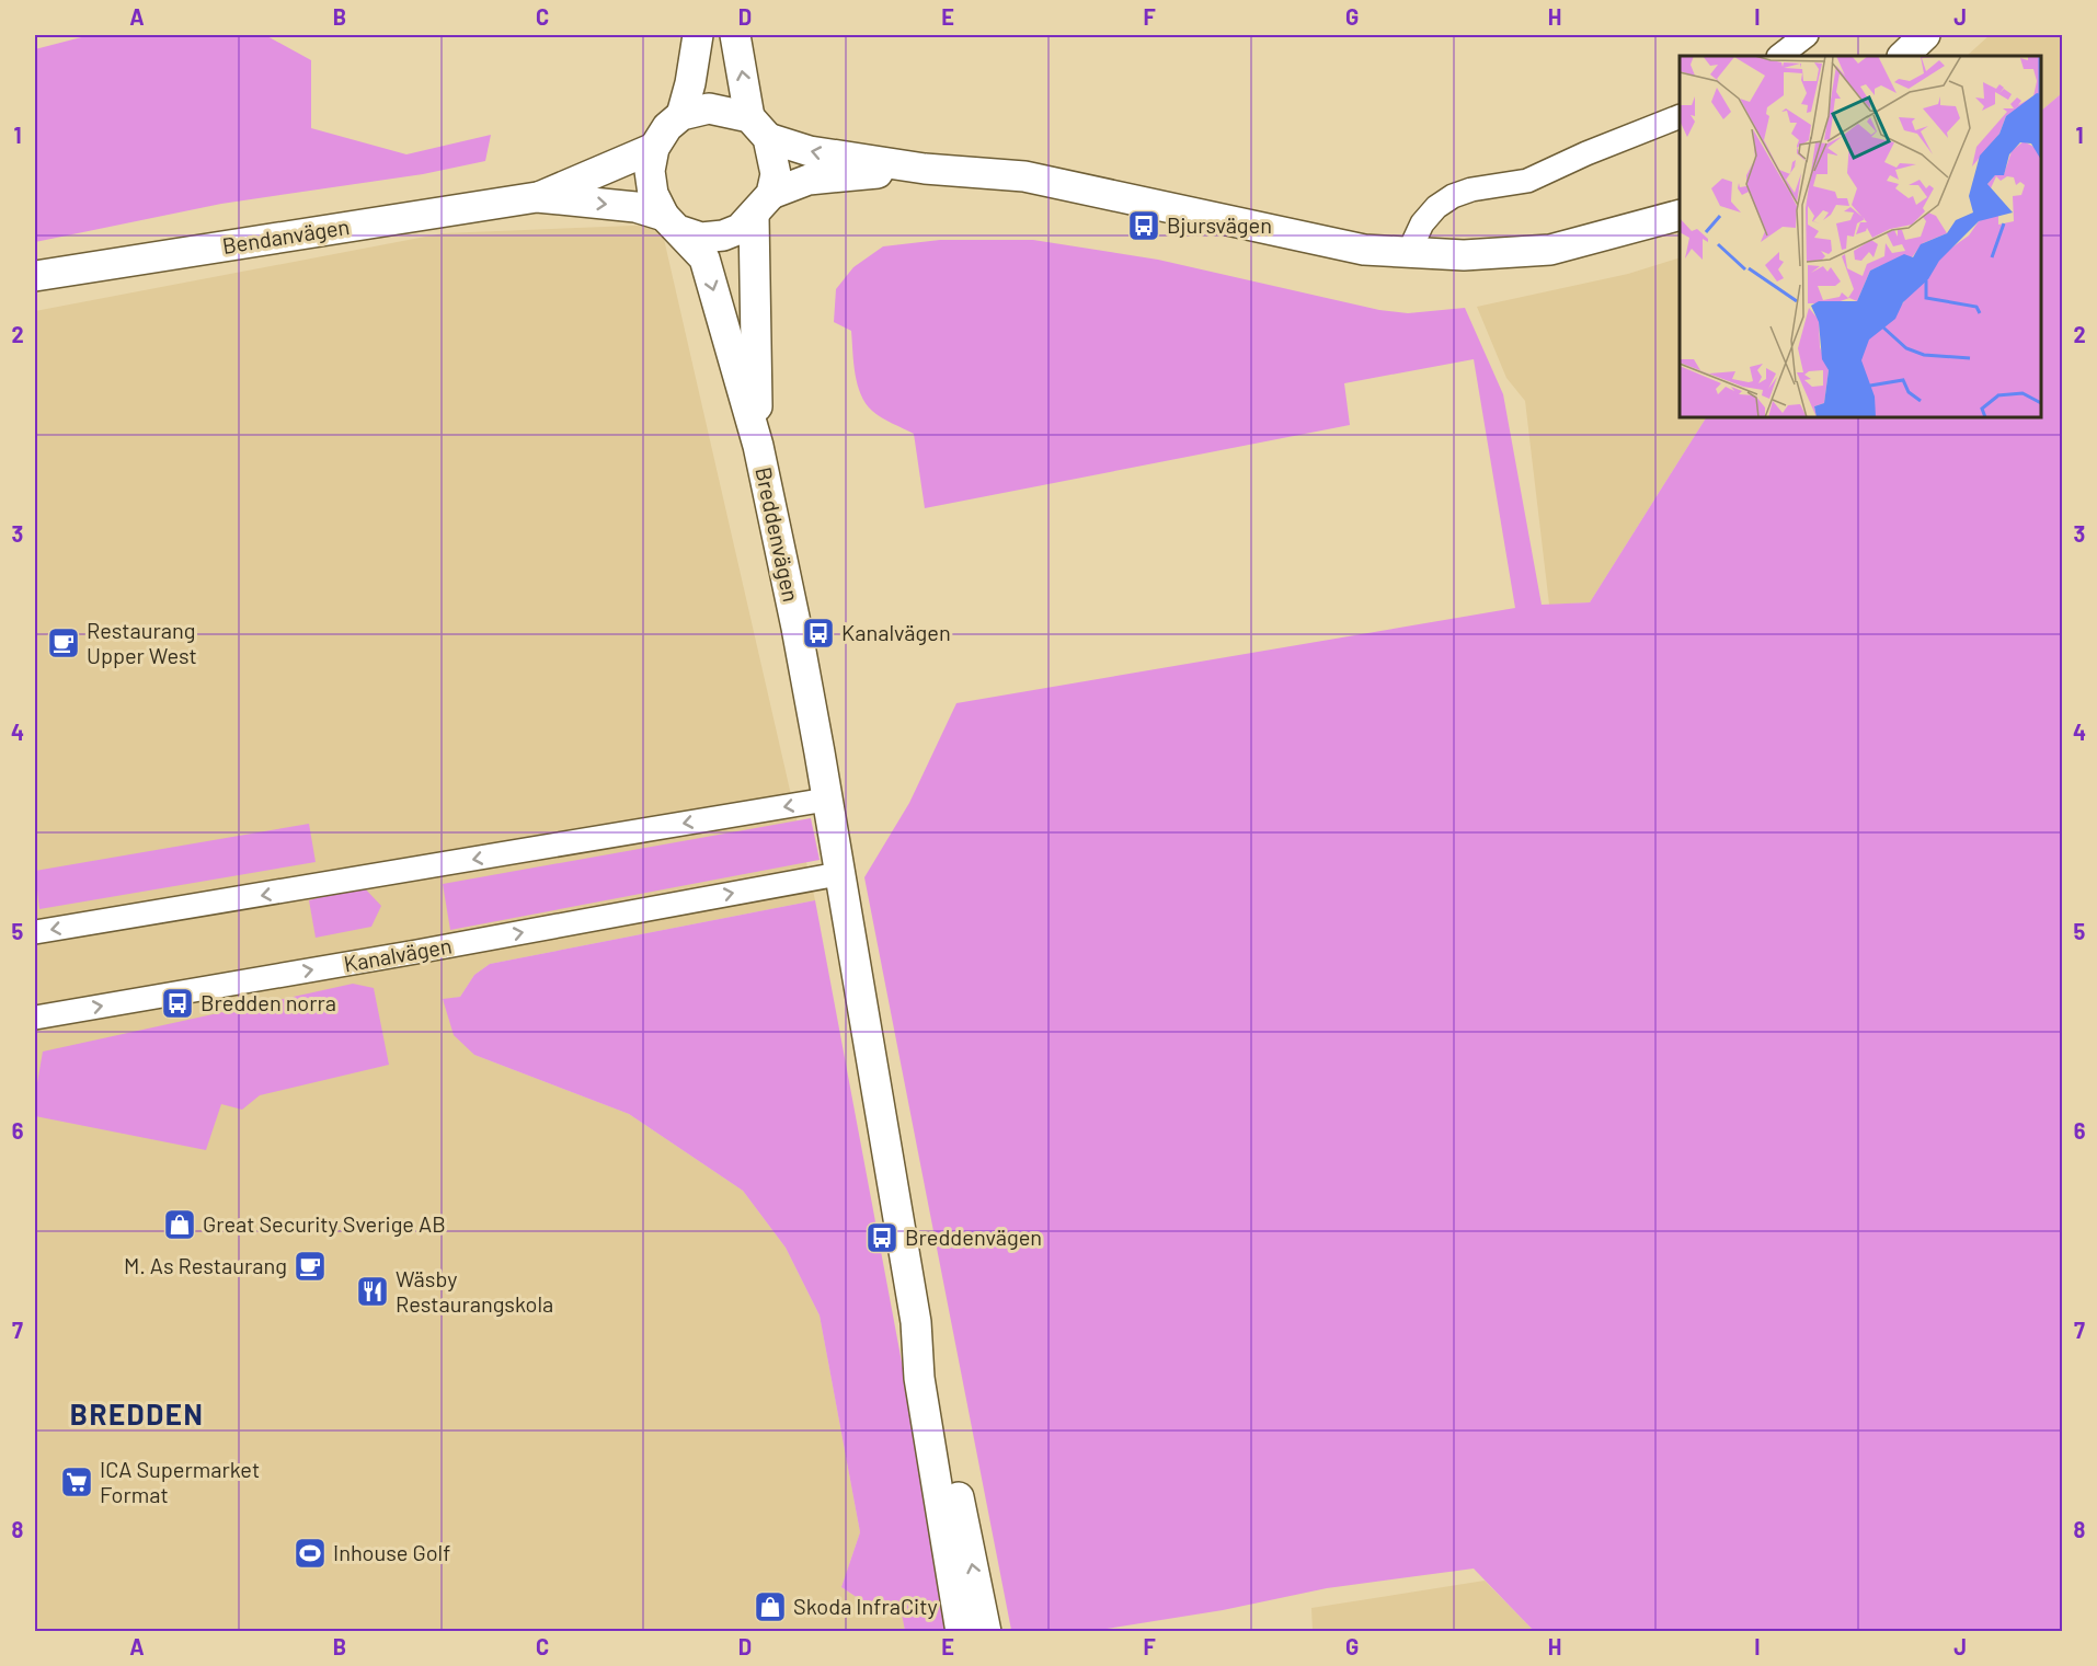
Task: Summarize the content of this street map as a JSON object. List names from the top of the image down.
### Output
{
  "streets": {
    "street": ["Bendanvägen", "Breddenvägen", "Kanalvägen"]
  },
  "crossings": [
    ["Bendanvägen", "Breddenvägen"],
    ["Breddenvägen", "Kanalvägen"]
  ],
  "districts": ["BREDDEN"],
  "places": {
    "bus stop": [
      "Bjursvägen",
      "Kanalvägen",
      "Bredden norra",
      "Breddenvägen"
    ],
    "cafe": ["Restaurang Upper West", "M. As Restaurang"],
    "shop": ["Great Security Sverige AB", "Skoda InfraCity"],
    "restaurant": ["Wäsby Restaurangskola"],
    "supermarket": ["ICA Supermarket Format"],
    "sports": ["Inhouse Golf"]
  },
  "grid": {
    "columns": [
      "A",
      "B",
      "C",
      "D",
      "E",
      "F",
      "G",
      "H",
      "I",
      "J"
    ],
    "rows": [
      "1",
      "2",
      "3",
      "4",
      "5",
      "6",
      "7",
      "8"
    ]
  }
}
